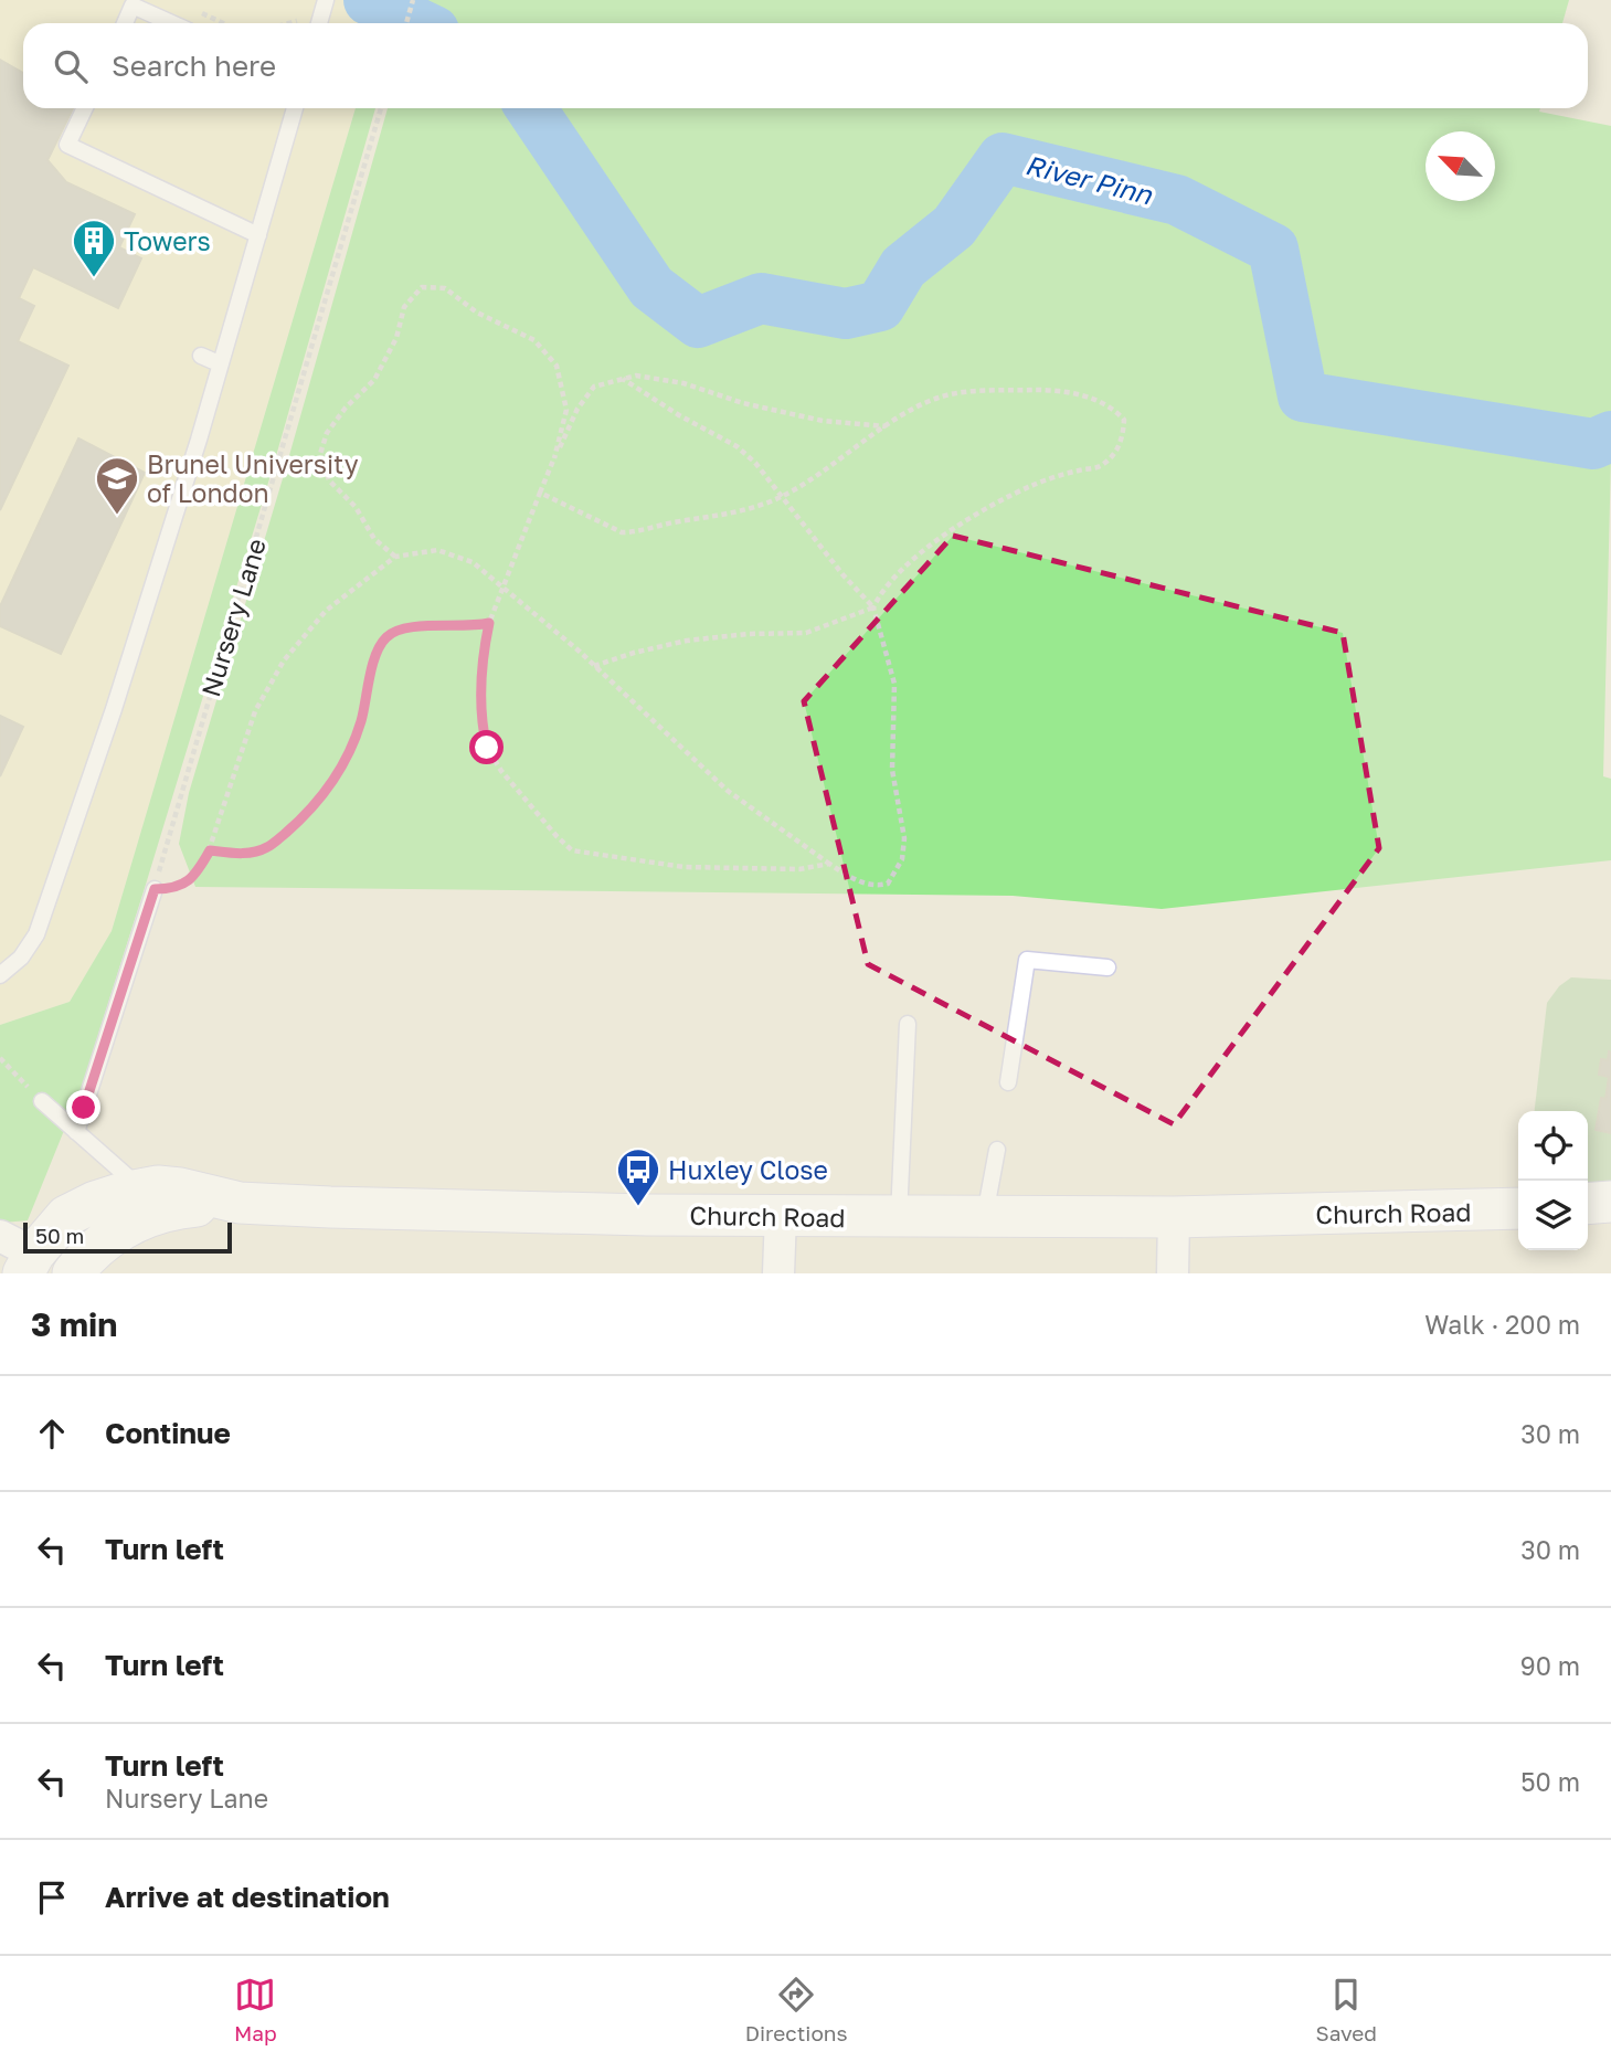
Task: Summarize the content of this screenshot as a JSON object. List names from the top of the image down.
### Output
{
  "streets": {
    "street": ["Church Road"],
    "path": ["Nursery Lane"]
  },
  "water": ["River Pinn"],
  "places": {
    "building": ["Towers"],
    "school or university": ["Brunel University of London"],
    "bus stop": ["Huxley Close"]
  },
  "scale_bar": "50 m",
  "north": "top left",
  "page": {
    "search": "Search here",
    "scale": "50 m",
    "heading": ["3 min", "Walk · 200 m"],
    "list": [
      ["Continue", "30 m"],
      ["Turn left", "30 m"],
      ["Turn left", "90 m"],
      ["Turn left", "Nursery Lane", "50 m"],
      "Arrive at destination"
    ],
    "nav": ["Map", "Directions", "Saved"]
  }
}
